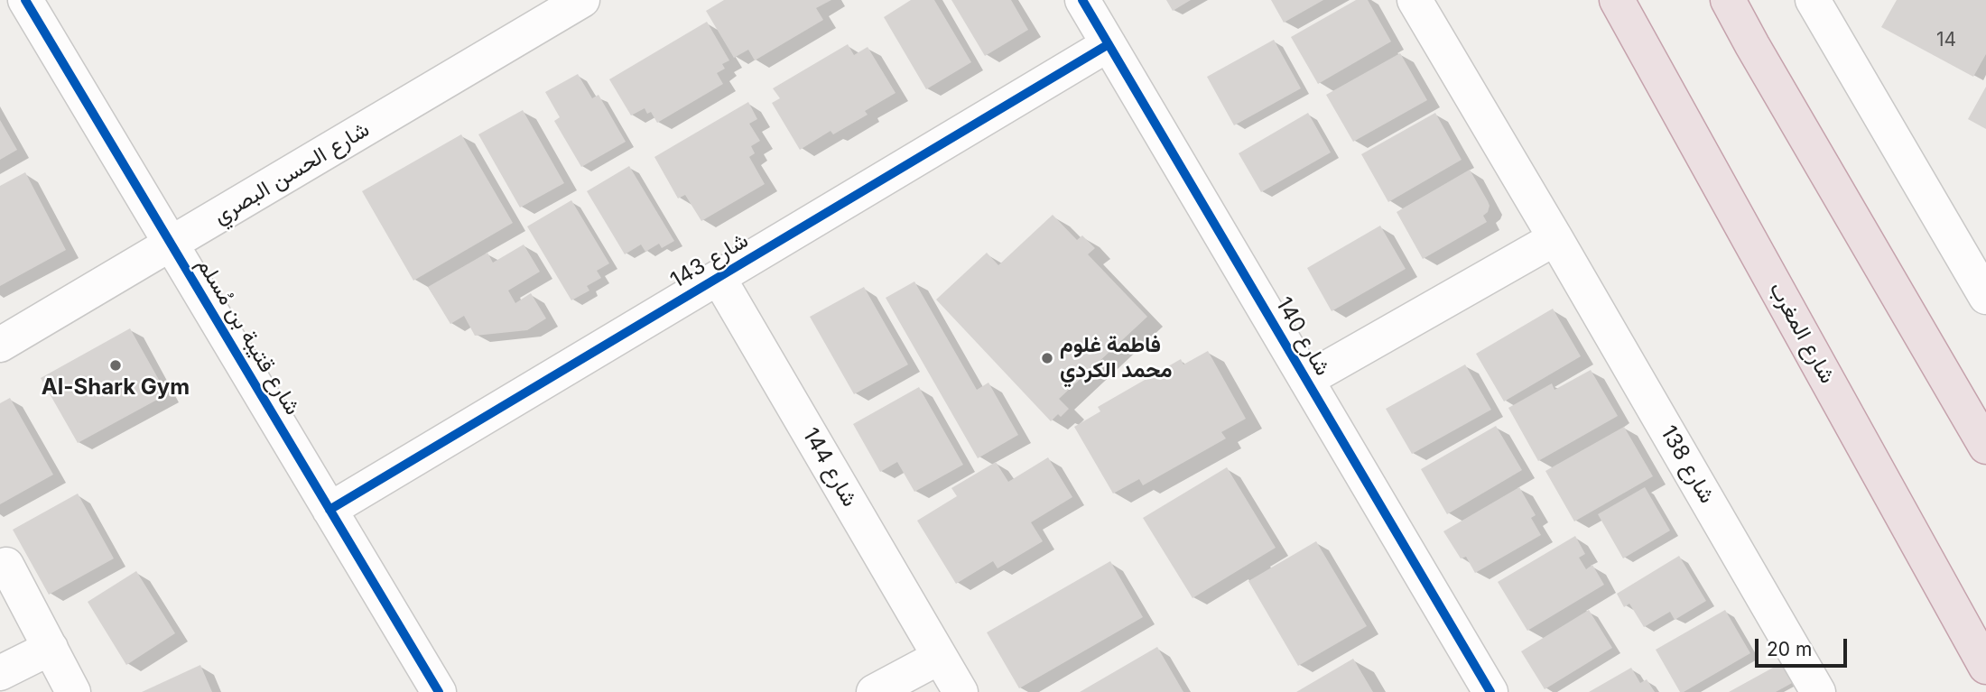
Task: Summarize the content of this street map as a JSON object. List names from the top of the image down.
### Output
{
  "streets": {
    "highway": ["شارع المغرب"],
    "street": [
      "شارع الحسن البصري",
      "شارع 143",
      "شارع قتيبة بن مُسلم",
      "شارع 140",
      "شارع 138",
      "شارع 144"
    ]
  },
  "crossings": [
    ["شارع الحسن البصري", "شارع قتيبة بن مُسلم"],
    ["شارع 143", "شارع قتيبة بن مُسلم"],
    ["شارع 143", "شارع 140"],
    ["شارع 143", "شارع 144"]
  ],
  "places": ["فاطمة غلوم محمد الكردي", "Al-Shark Gym"],
  "house_numbers": ["14"],
  "scale_bar": "20 m"
}
